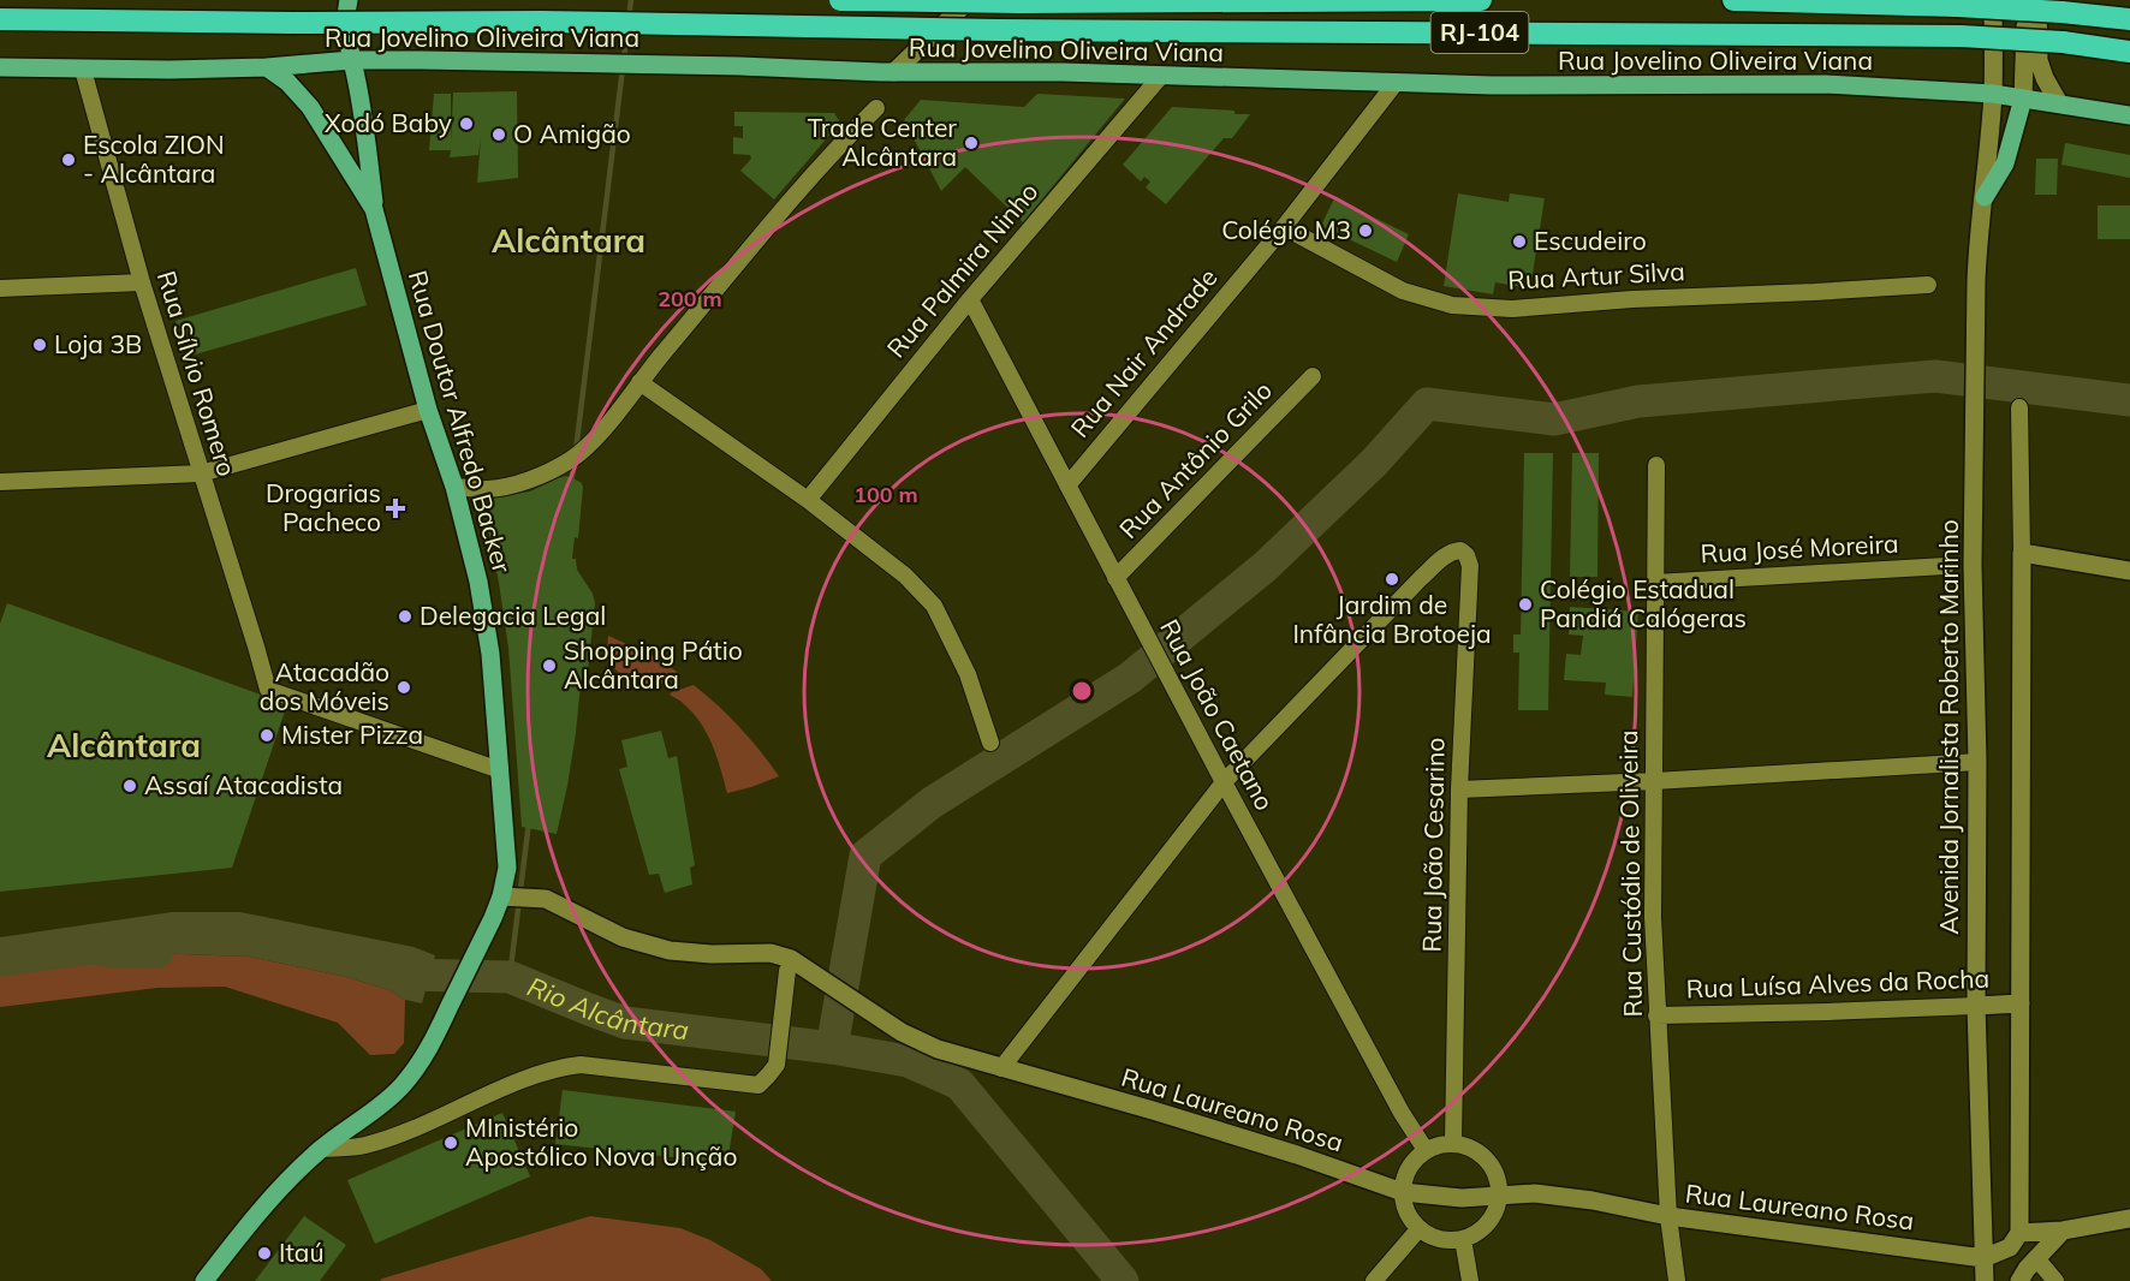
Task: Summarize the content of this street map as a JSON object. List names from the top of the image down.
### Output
{
  "streets": {
    "highway": ["RJ-104"],
    "main road": [
      "Rua Jovelino Oliveira Viana",
      "Rua Doutor Alfredo Backer",
      "Avenida Jornalista Roberto Marinho",
      "Rua Luísa Alves da Rocha",
      "Rua Laureano Rosa"
    ],
    "street": [
      "Rua Palmira Ninho",
      "Rua Artur Silva",
      "Rua Nair Andrade",
      "Rua Sílvio Romero",
      "Rua Antônio Grilo",
      "Rua José Moreira",
      "Rua João Caetano",
      "Rua João Cesarino",
      "Rua Custódio de Oliveira"
    ]
  },
  "crossings": [
    ["Rua Jovelino Oliveira Viana", "Rua Palmira Ninho"],
    ["Rua Jovelino Oliveira Viana", "Rua Nair Andrade"],
    ["Rua Jovelino Oliveira Viana", "Rua Sílvio Romero"],
    ["Rua Jovelino Oliveira Viana", "Rua Doutor Alfredo Backer"],
    ["Rua Jovelino Oliveira Viana", "Avenida Jornalista Roberto Marinho"],
    ["Rua Palmira Ninho", "Rua João Caetano"],
    ["Rua Artur Silva", "Rua Nair Andrade"],
    ["Rua Nair Andrade", "Rua João Caetano"],
    ["Rua Sílvio Romero", "Rua Doutor Alfredo Backer"],
    ["Rua Doutor Alfredo Backer", "Rua Laureano Rosa"],
    ["Rua Antônio Grilo", "Rua João Caetano"],
    ["Rua José Moreira", "Rua Custódio de Oliveira"],
    ["Rua João Caetano", "Rua João Cesarino"],
    ["Avenida Jornalista Roberto Marinho", "Rua Luísa Alves da Rocha"],
    ["Avenida Jornalista Roberto Marinho", "Rua Laureano Rosa"],
    ["Rua Custódio de Oliveira", "Rua Luísa Alves da Rocha"],
    ["Rua Custódio de Oliveira", "Rua Laureano Rosa"]
  ],
  "districts": ["Alcântara", "Alcântara"],
  "water": ["Rio Alcântara"],
  "places": {
    "other": [
      "Xodó Baby",
      "O Amigão",
      "Trade Center Alcântara",
      "Escola ZION - Alcântara",
      "Colégio M3",
      "Escudeiro",
      "Loja 3B",
      "Jardim de Infância Brotoeja",
      "Colégio Estadual Pandiá Calógeras",
      "Delegacia Legal",
      "Shopping Pátio Alcântara",
      "Atacadão dos Móveis",
      "Mister Pizza",
      "Assaí Atacadista",
      "MInistério Apostólico Nova Unção",
      "Itaú"
    ],
    "health": ["Drogarias Pacheco"]
  },
  "rings": ["200 m", "100 m"]
}
